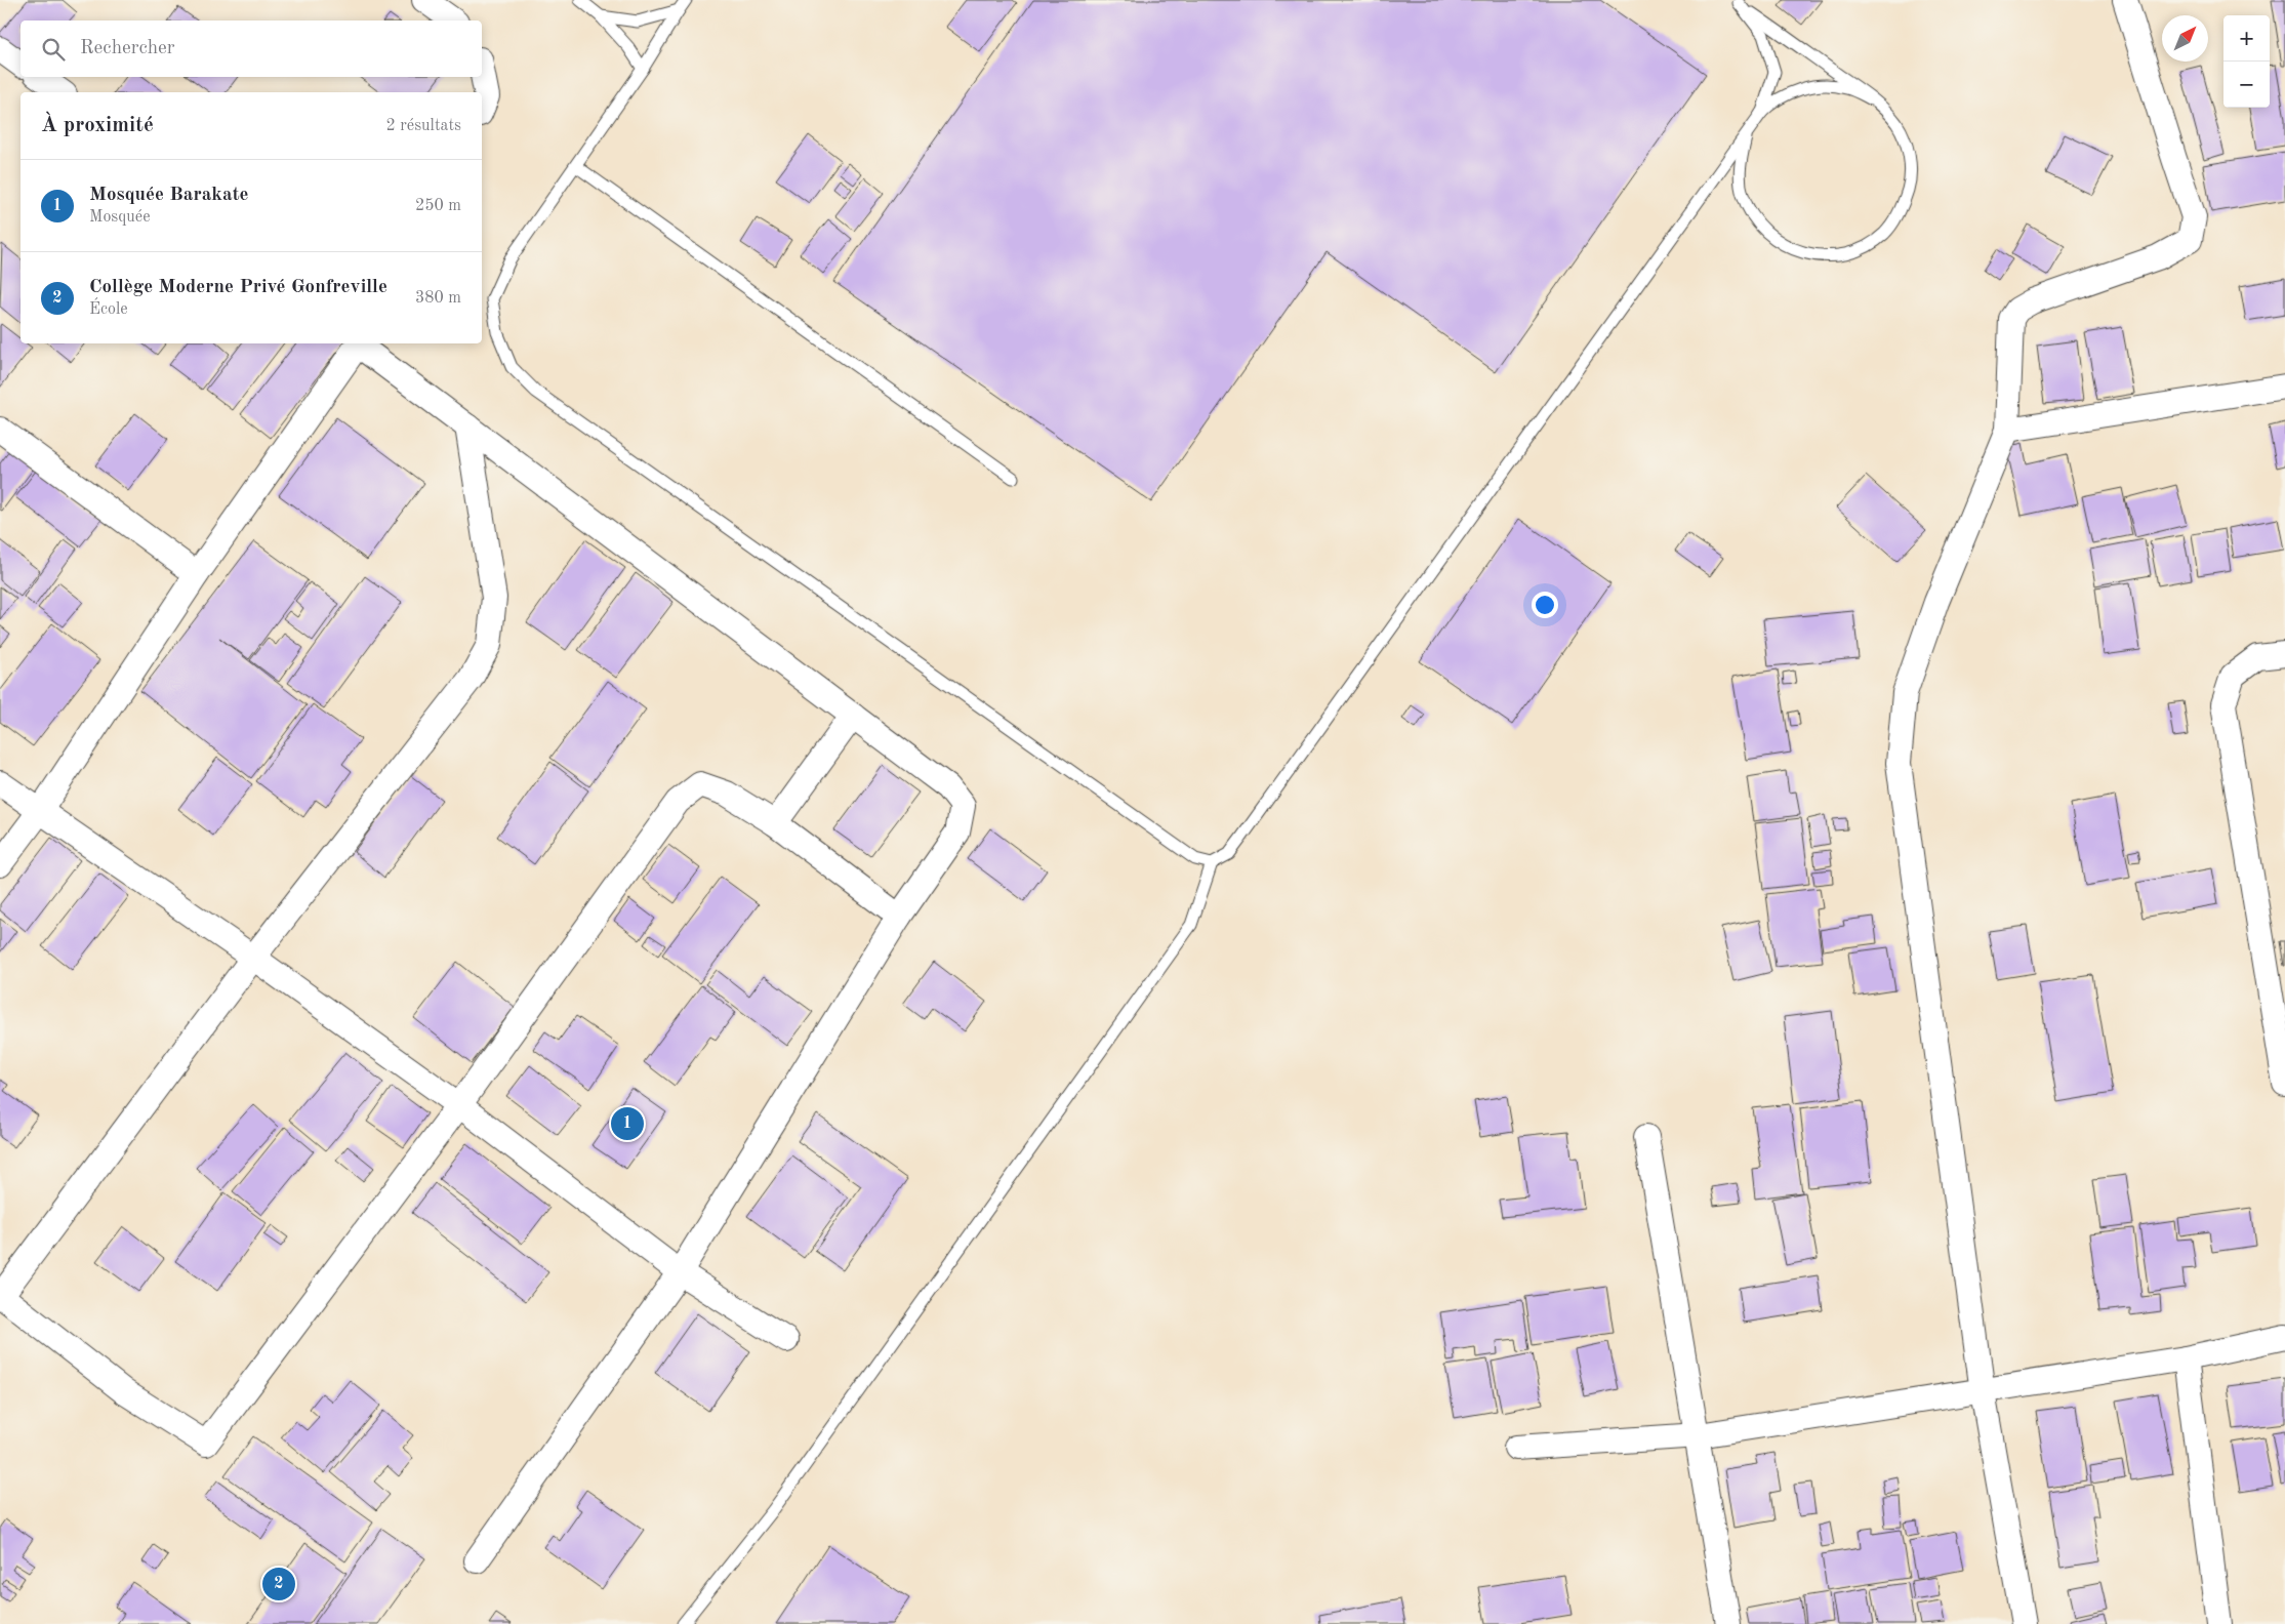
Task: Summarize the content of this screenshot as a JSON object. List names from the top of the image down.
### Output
{
  "north": "top right",
  "page": {
    "map_buttons": ["+", "−"],
    "search": "Rechercher",
    "heading": ["À proximité", "2 résultats"],
    "list": [
      {
        "mark": "1",
        "name": "Mosquée Barakate",
        "note": "Mosquée",
        "value": "250 m"
      },
      {
        "mark": "2",
        "name": "Collège Moderne Privé Gonfreville",
        "note": "École",
        "value": "380 m"
      }
    ],
    "pins": ["1", "2"]
  }
}
